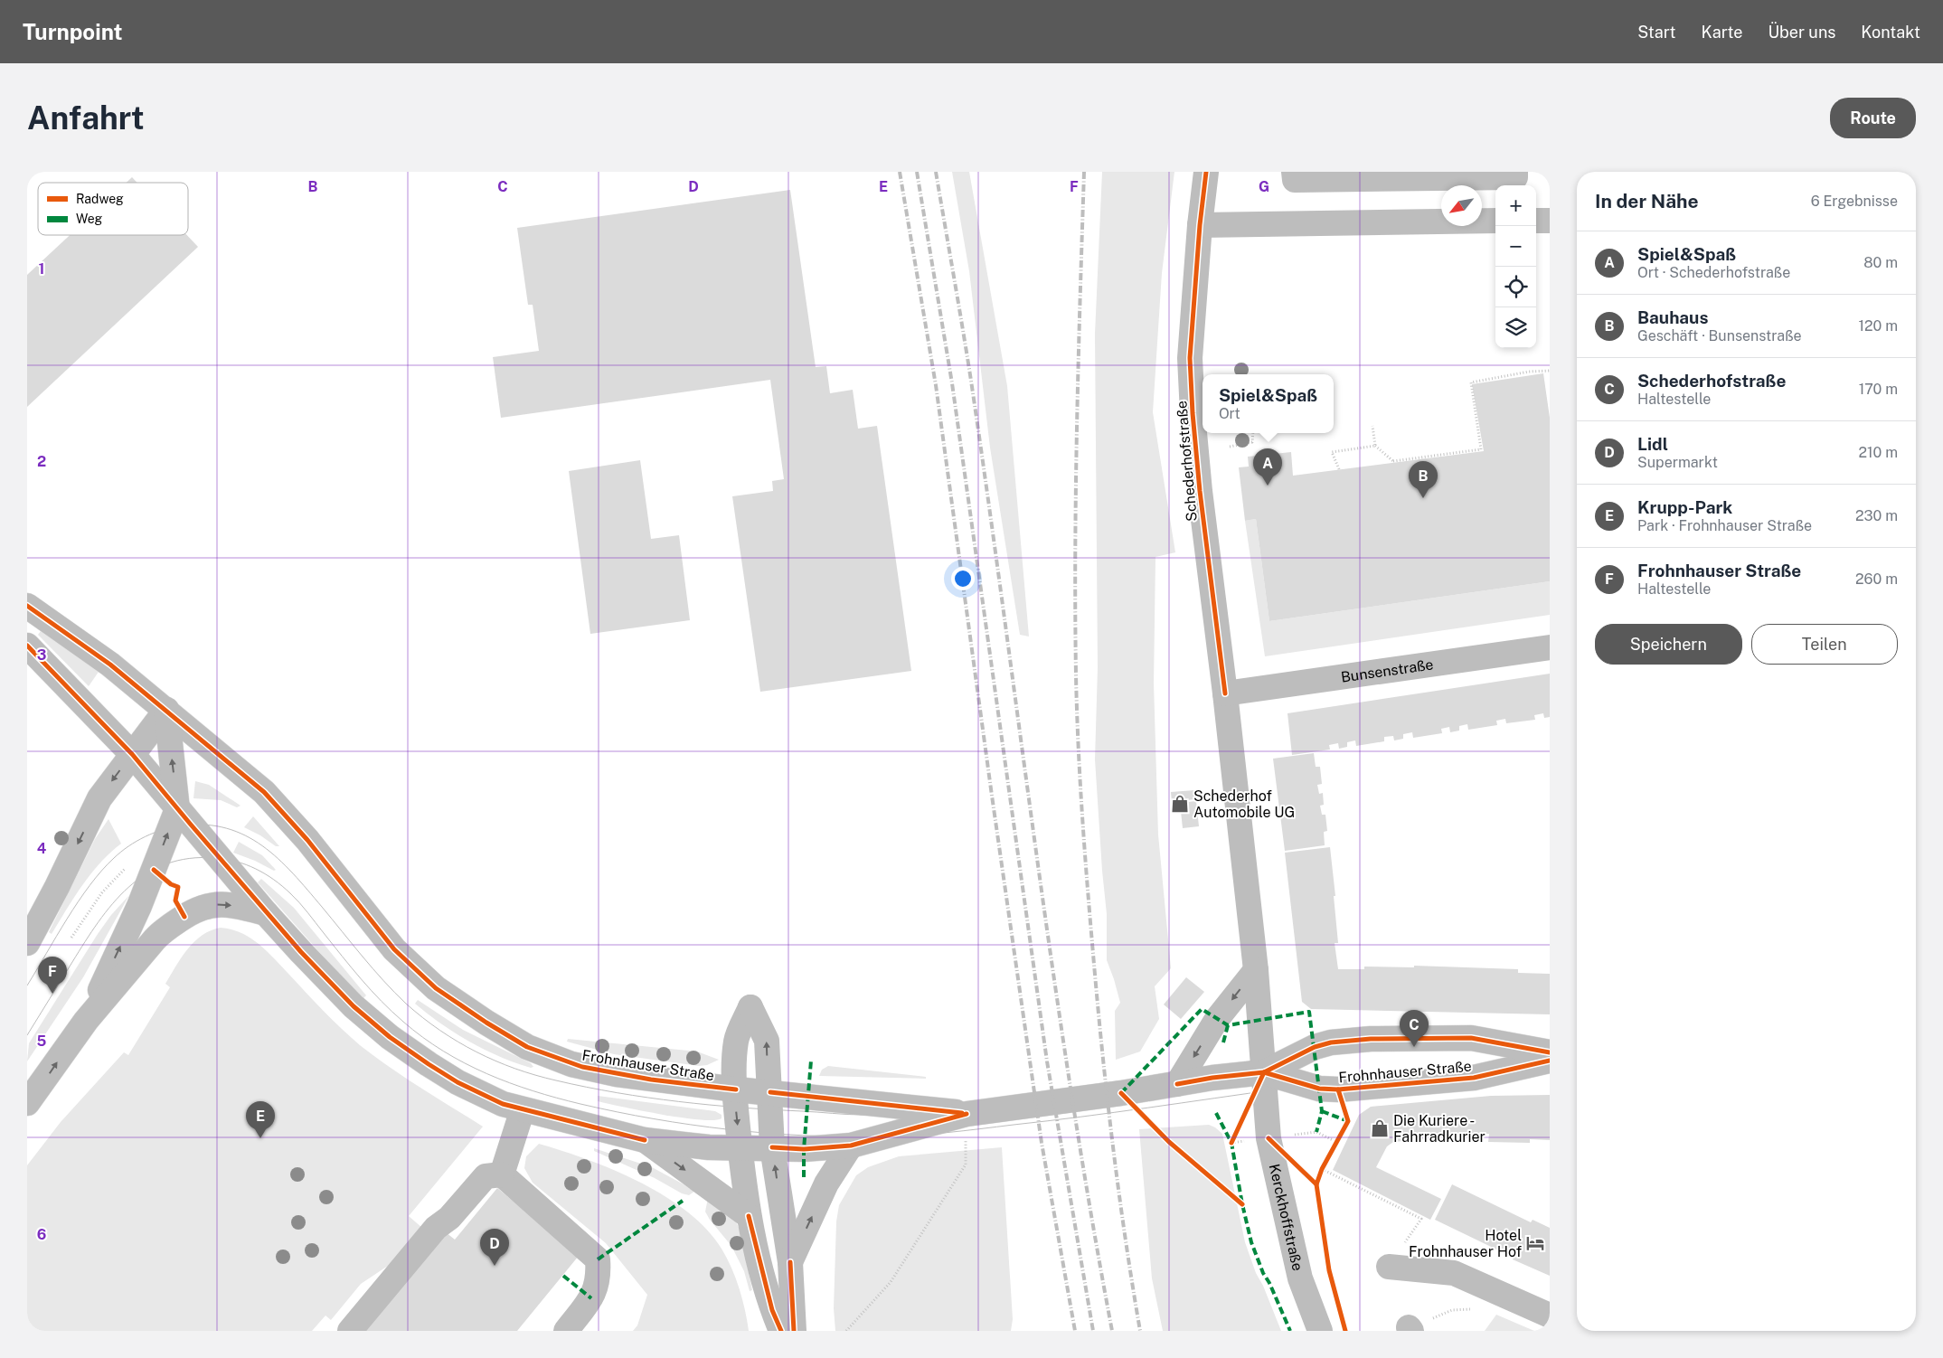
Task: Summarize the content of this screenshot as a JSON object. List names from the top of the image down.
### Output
{
  "streets": {
    "main road": [
      "Schederhofstraße",
      "Bunsenstraße",
      "Frohnhauser Straße",
      "Kerckhoffstraße"
    ]
  },
  "crossings": [
    ["Schederhofstraße", "Bunsenstraße"],
    ["Schederhofstraße", "Frohnhauser Straße"],
    ["Schederhofstraße", "Kerckhoffstraße"],
    ["Frohnhauser Straße", "Kerckhoffstraße"]
  ],
  "places": {
    "shop": ["Schederhof Automobile UG", "Die Kuriere - Fahrradkurier"],
    "hotel": ["Hotel Frohnhauser Hof"]
  },
  "legend": ["Radweg", "Weg"],
  "north": "bottom left",
  "page": {
    "header": "Turnpoint",
    "nav": [
      "Start",
      "Karte",
      "Über uns",
      "Kontakt"
    ],
    "buttons": [
      "Route",
      ["Speichern", "Teilen"]
    ],
    "title": "Anfahrt",
    "heading": ["In der Nähe", "6 Ergebnisse"],
    "map_buttons": ["+", "−"],
    "list": [
      {
        "mark": "A",
        "name": "Spiel&Spaß",
        "note": "Ort · Schederhofstraße",
        "value": "80 m"
      },
      {
        "mark": "B",
        "name": "Bauhaus",
        "note": "Geschäft · Bunsenstraße",
        "value": "120 m"
      },
      {
        "mark": "C",
        "name": "Schederhofstraße",
        "note": "Haltestelle",
        "value": "170 m"
      },
      {
        "mark": "D",
        "name": "Lidl",
        "note": "Supermarkt",
        "value": "210 m"
      },
      {
        "mark": "E",
        "name": "Krupp-Park",
        "note": "Park · Frohnhauser Straße",
        "value": "230 m"
      },
      {
        "mark": "F",
        "name": "Frohnhauser Straße",
        "note": "Haltestelle",
        "value": "260 m"
      }
    ],
    "popup": ["Spiel&Spaß", "Ort"],
    "pins": [
      "A",
      "B",
      "F",
      "C",
      "E",
      "D"
    ]
  },
  "grid": {
    "columns": [
      "B",
      "C",
      "D",
      "E",
      "F",
      "G"
    ],
    "rows": [
      "1",
      "2",
      "3",
      "4",
      "5",
      "6"
    ]
  }
}
